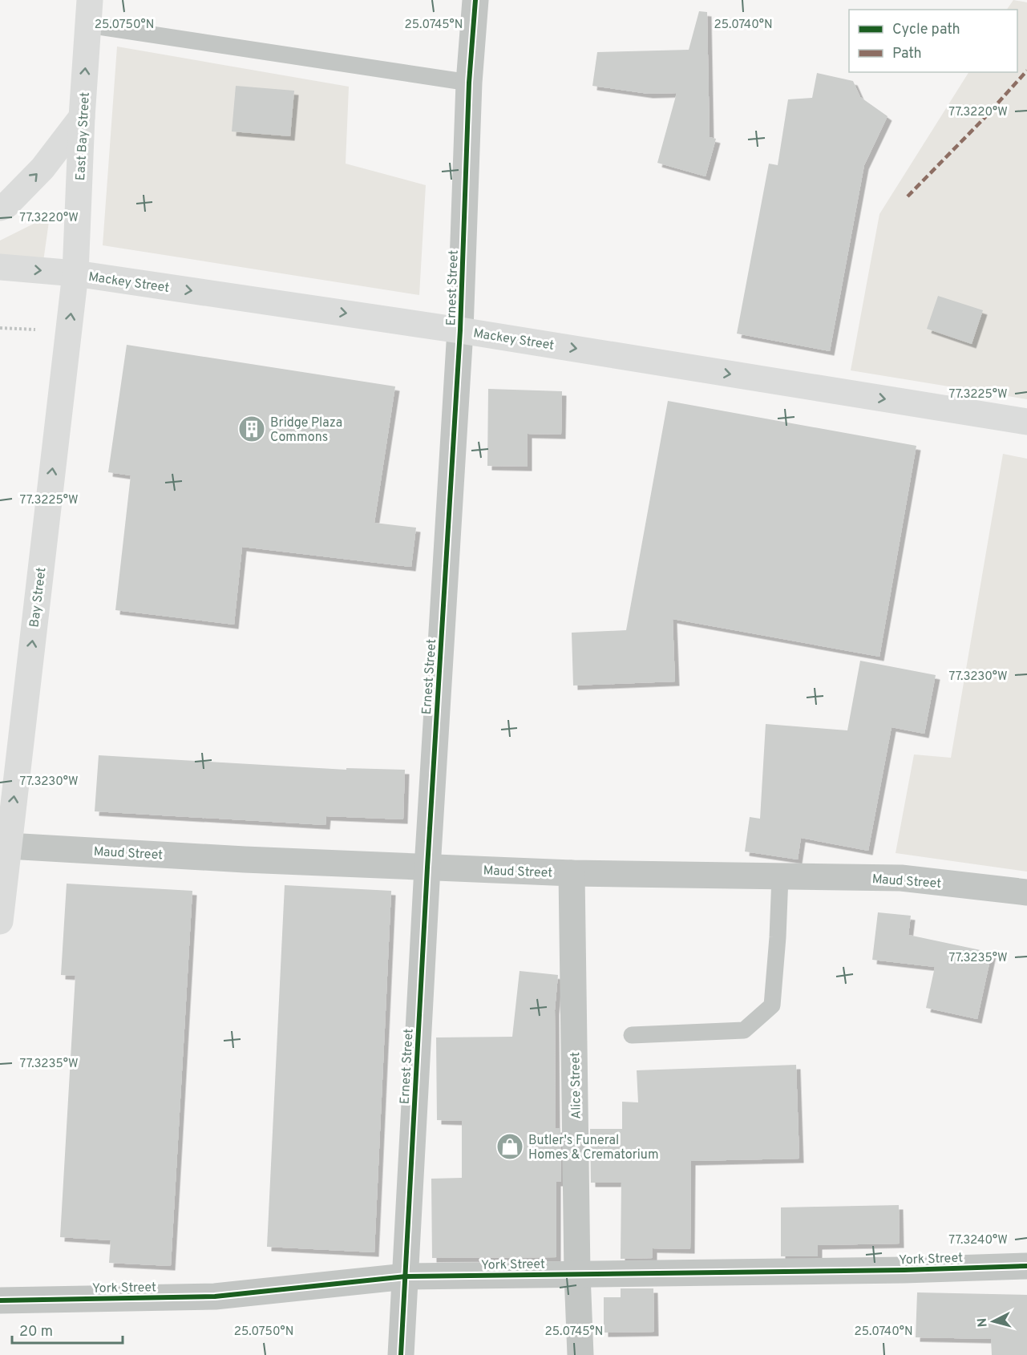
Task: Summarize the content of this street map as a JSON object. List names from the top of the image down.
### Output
{
  "streets": {
    "main road": ["East Bay Street", "Mackey Street", "Bay Street"],
    "street": [
      "Ernest Street",
      "Maud Street",
      "Alice Street",
      "York Street"
    ]
  },
  "crossings": [
    ["East Bay Street", "Mackey Street"],
    ["East Bay Street", "Bay Street"],
    ["Mackey Street", "Ernest Street"],
    ["Mackey Street", "Bay Street"],
    ["Ernest Street", "Maud Street"],
    ["Ernest Street", "York Street"],
    ["Bay Street", "Maud Street"],
    ["Maud Street", "Alice Street"],
    ["Alice Street", "York Street"]
  ],
  "one_way": ["East Bay Street", "Mackey Street", "Bay Street"],
  "places": {
    "building": ["Bridge Plaza Commons"],
    "shop": ["Butler's Funeral Homes & Crematorium"]
  },
  "legend": ["Cycle path", "Path"],
  "scale_bar": "20 m",
  "north": "left",
  "coordinates": [
    "25.0750°N",
    "25.0745°N",
    "25.0740°N",
    "77.3220°W",
    "77.3225°W",
    "77.3230°W",
    "77.3235°W",
    "77.3240°W"
  ]
}
